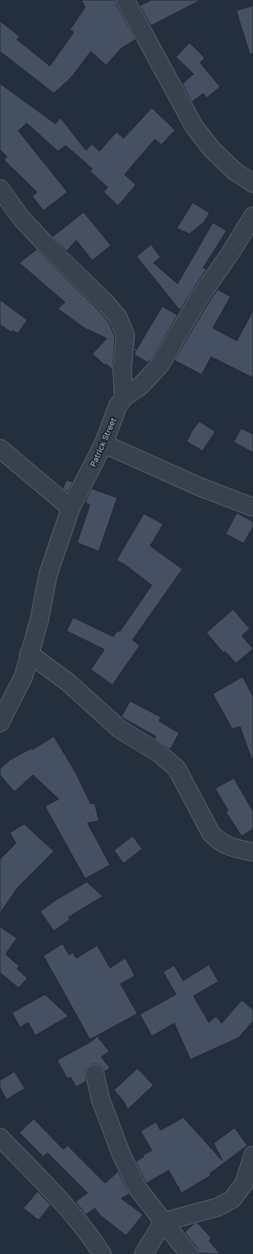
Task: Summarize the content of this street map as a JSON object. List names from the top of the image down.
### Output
{
  "streets": {
    "street": ["Patrick Street"]
  }
}
